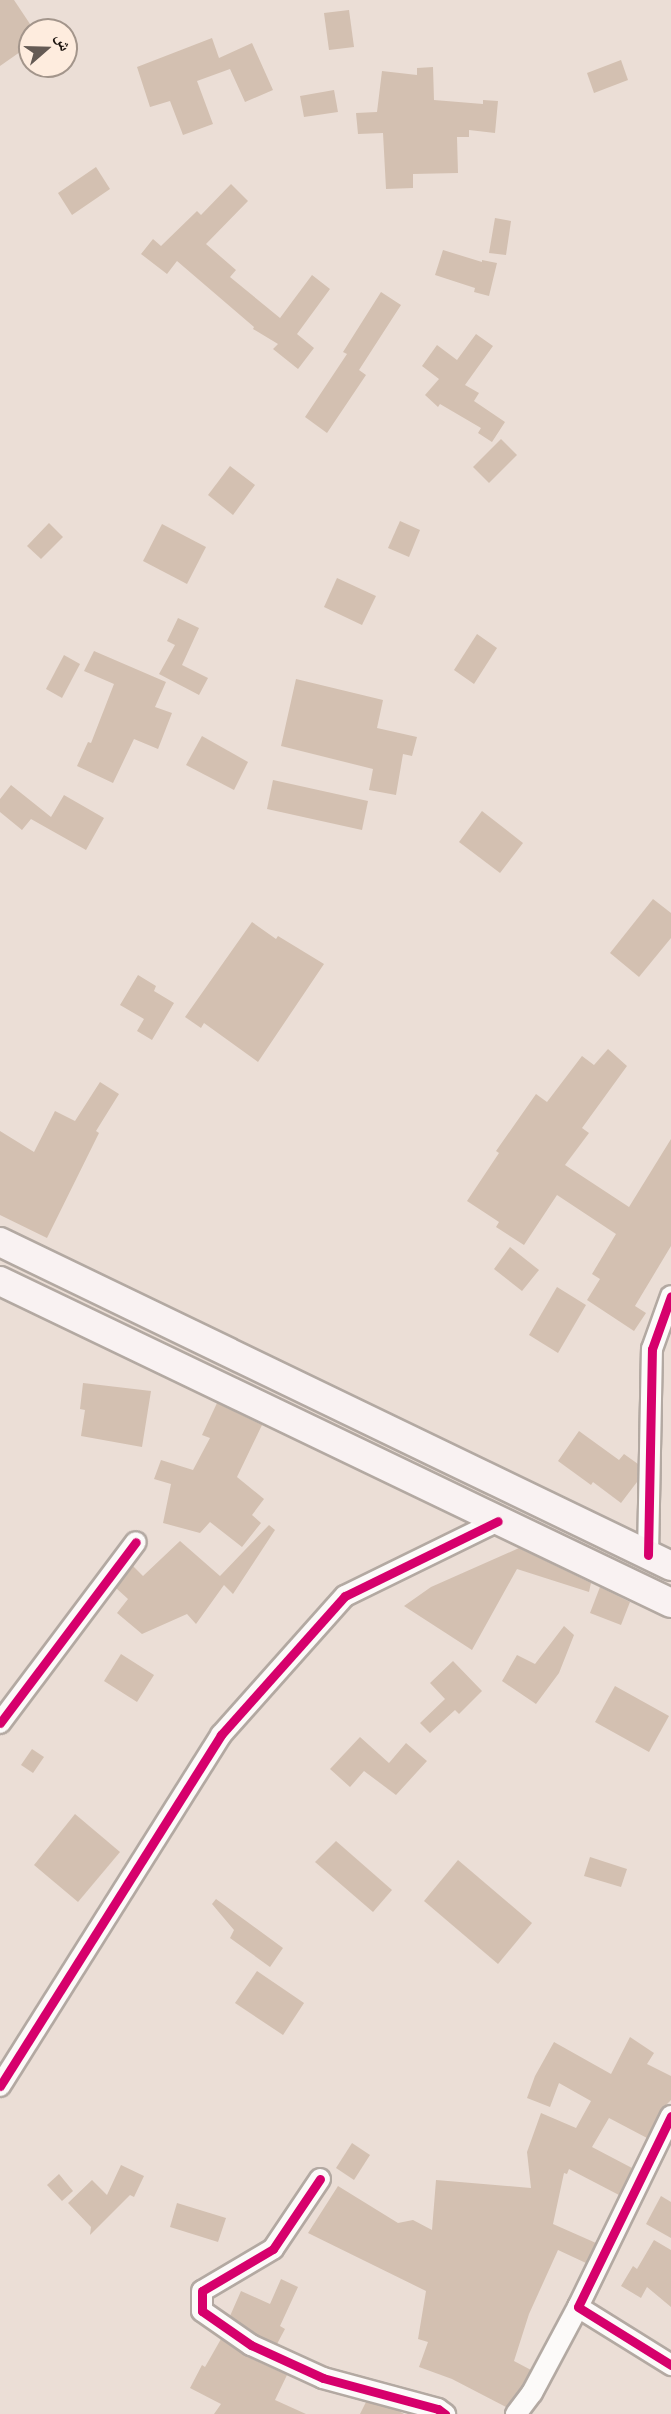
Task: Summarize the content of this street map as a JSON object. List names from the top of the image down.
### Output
{
  "north": "right"
}
